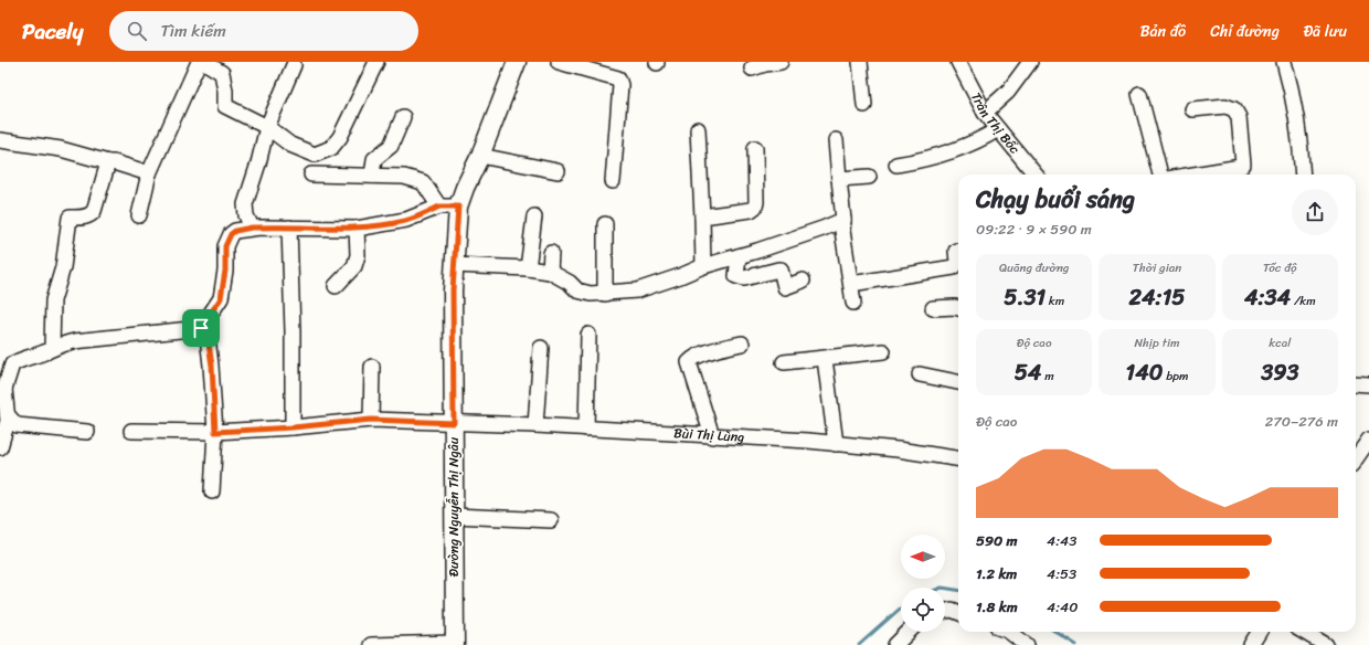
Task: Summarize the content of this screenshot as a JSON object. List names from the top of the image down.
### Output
{
  "streets": {
    "main road": ["Đường Nguyễn Thị Ngâu"],
    "street": ["Trần Thị Bốc", "Bùi Thị Lùng"]
  },
  "crossings": [
    ["Bùi Thị Lùng", "Đường Nguyễn Thị Ngâu"]
  ],
  "north": "left",
  "page": {
    "header": "Pacely",
    "search": "Tìm kiếm",
    "nav": ["Bản đồ", "Chỉ đường", "Đã lưu"],
    "heading": ["Chạy buổi sáng", "09:22 · 9 × 590 m"],
    "stats": [
      ["Quãng đường", "5.31 km"],
      ["Thời gian", "24:15"],
      ["Tốc độ", "4:34 /km"],
      ["Độ cao", "54 m"],
      ["Nhịp tim", "140 bpm"],
      ["kcal", "393"]
    ],
    "chart": ["Độ cao", "270–276 m"],
    "list": [
      {
        "name": "590 m",
        "note": "4:43"
      },
      {
        "name": "1.2 km",
        "note": "4:53"
      },
      {
        "name": "1.8 km",
        "note": "4:40"
      }
    ]
  }
}
